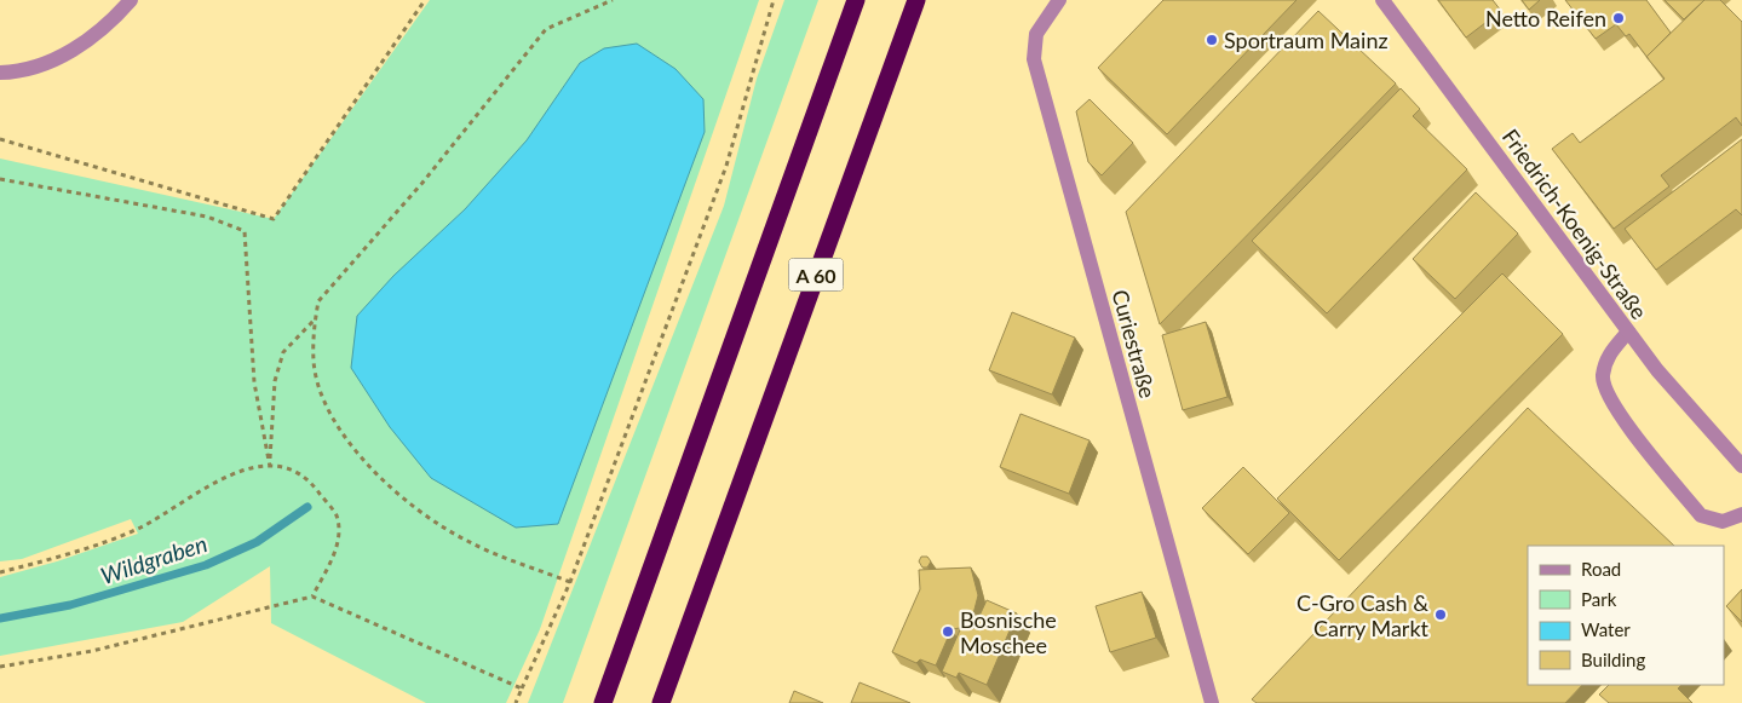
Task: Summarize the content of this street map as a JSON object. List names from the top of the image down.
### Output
{
  "streets": {
    "highway": ["A 60"],
    "street": ["Friedrich-Koenig-Straße", "Curiestraße"]
  },
  "water": ["Wildgraben"],
  "places": [
    "Netto Reifen",
    "Sportraum Mainz",
    "C-Gro Cash & Carry Markt",
    "Bosnische Moschee"
  ],
  "legend": [
    "Road",
    "Park",
    "Water",
    "Building"
  ]
}
